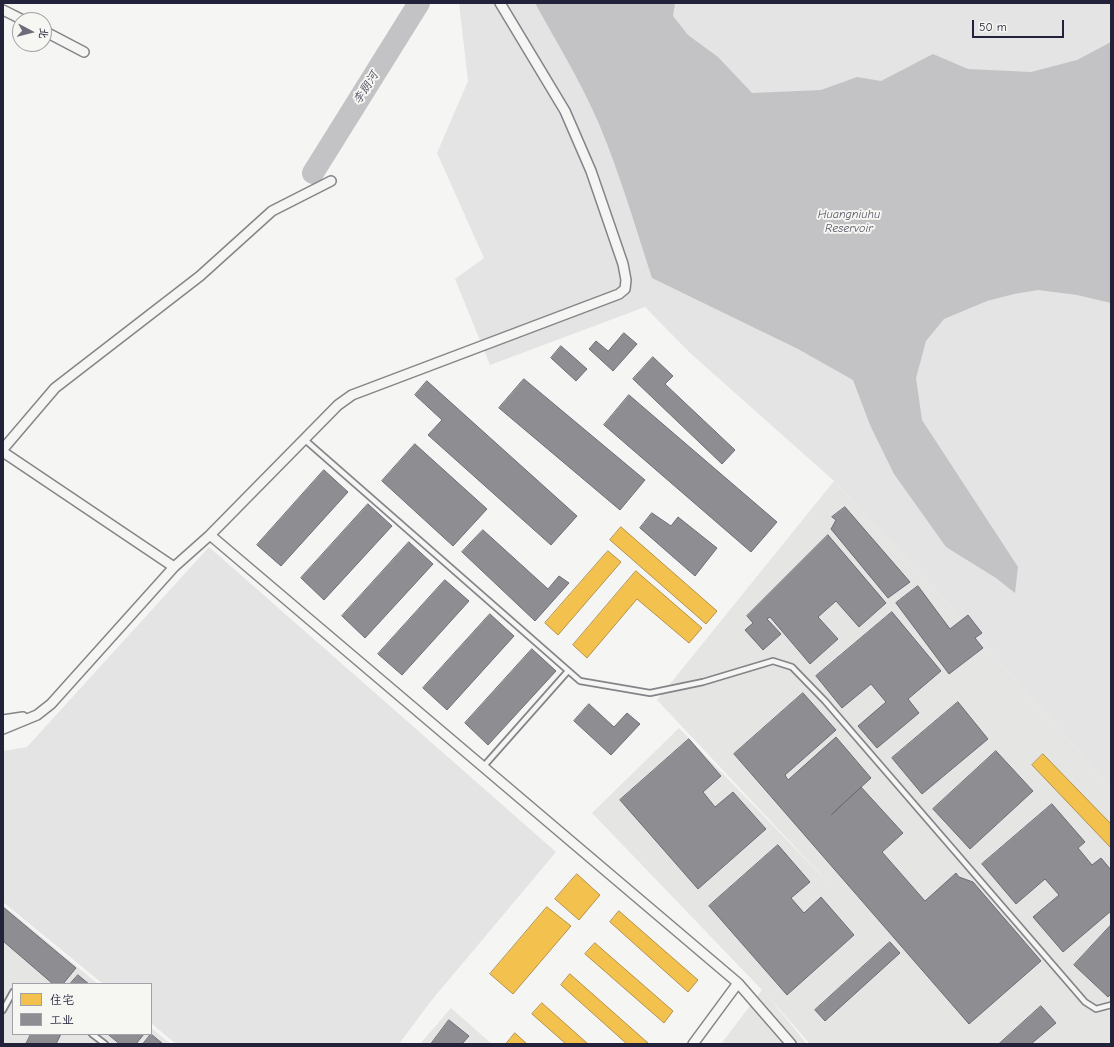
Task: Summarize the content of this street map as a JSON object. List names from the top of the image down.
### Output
{
  "water": ["李朗河", "Huangniuhu Reservoir"],
  "legend": ["住宅", "工业"],
  "scale_bar": "50 m",
  "north": "right"
}
